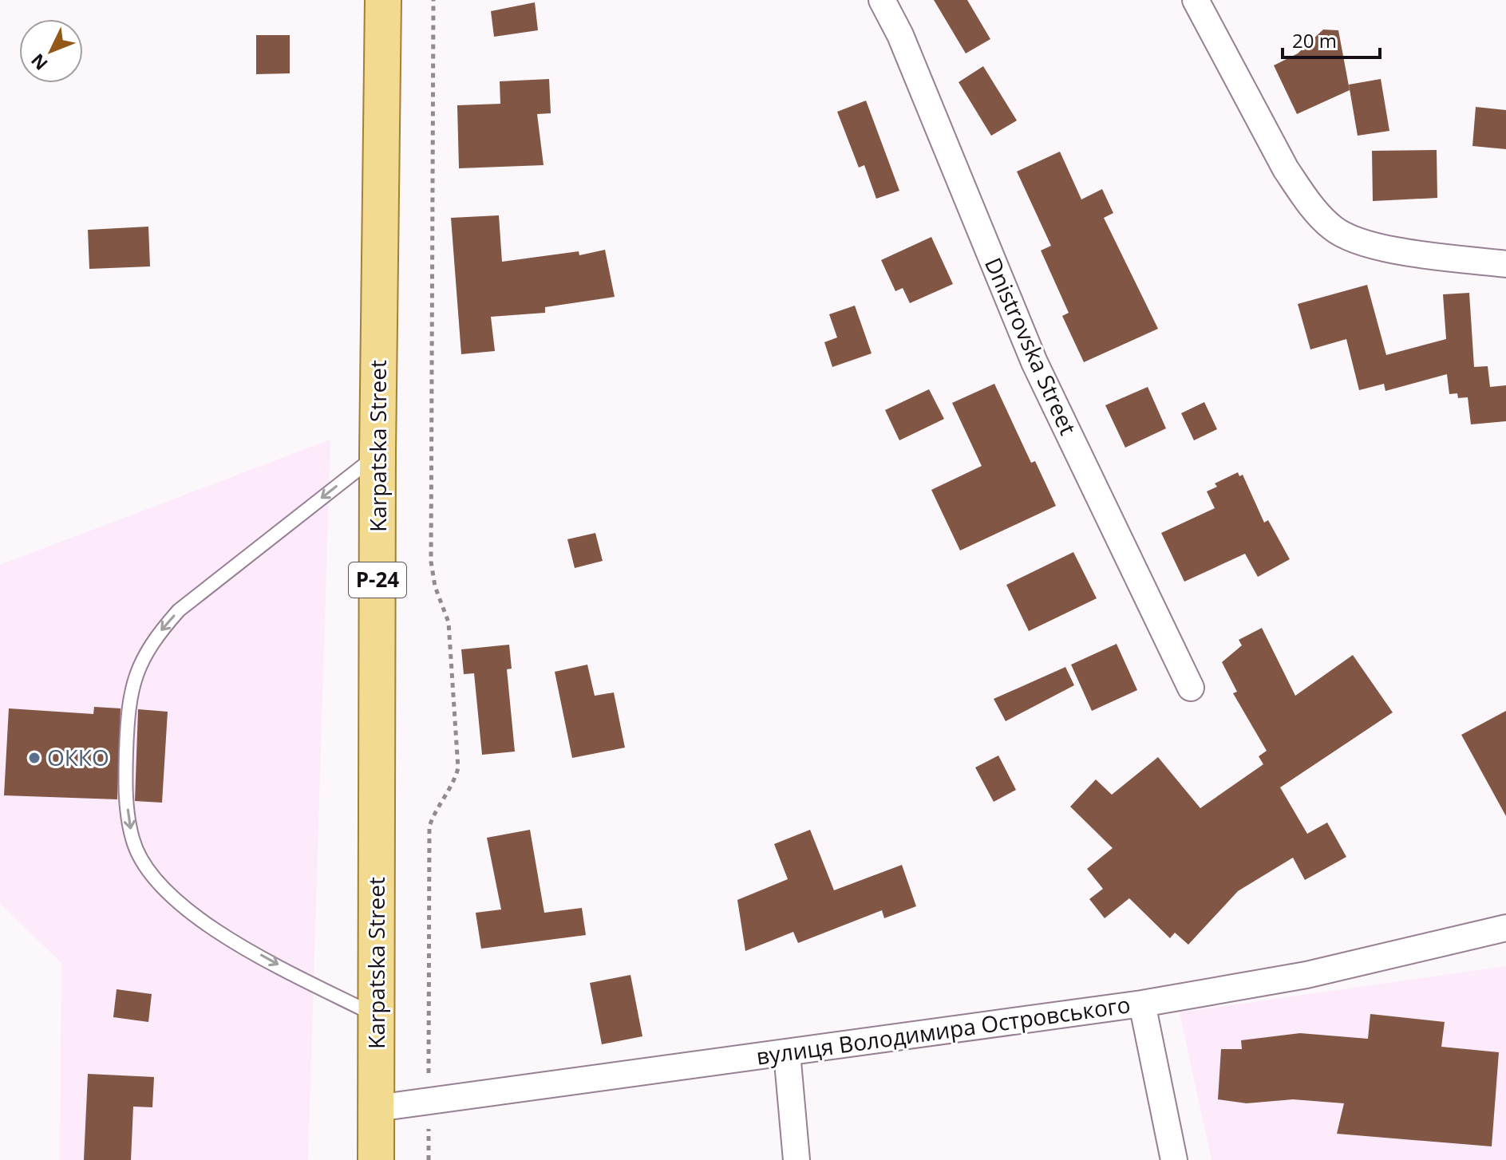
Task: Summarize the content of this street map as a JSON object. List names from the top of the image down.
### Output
{
  "streets": {
    "main road": ["Karpatska Street", "Р-24"],
    "street": ["Dnistrovska Street", "вулиця Володимира Островського"]
  },
  "crossings": [
    ["Karpatska Street", "вулиця Володимира Островського"]
  ],
  "places": ["ОККО"],
  "scale_bar": "20 m",
  "north": "bottom left"
}
